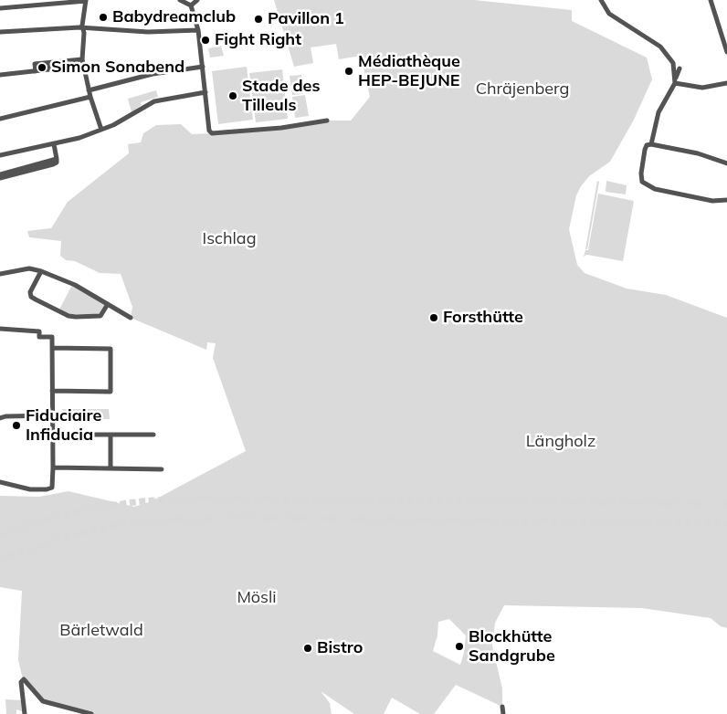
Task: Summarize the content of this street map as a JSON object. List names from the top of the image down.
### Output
{
  "parks": [
    "Chräjenberg",
    "Ischlag",
    "Längholz",
    "Mösli",
    "Bärletwald"
  ],
  "places": [
    "Babydreamclub",
    "Pavillon 1",
    "Fight Right",
    "Simon Sonabend",
    "Médiathèque HEP-BEJUNE",
    "Stade des Tilleuls",
    "Forsthütte",
    "Fiduciaire Infiducia",
    "Blockhütte Sandgrube",
    "Bistro"
  ]
}
